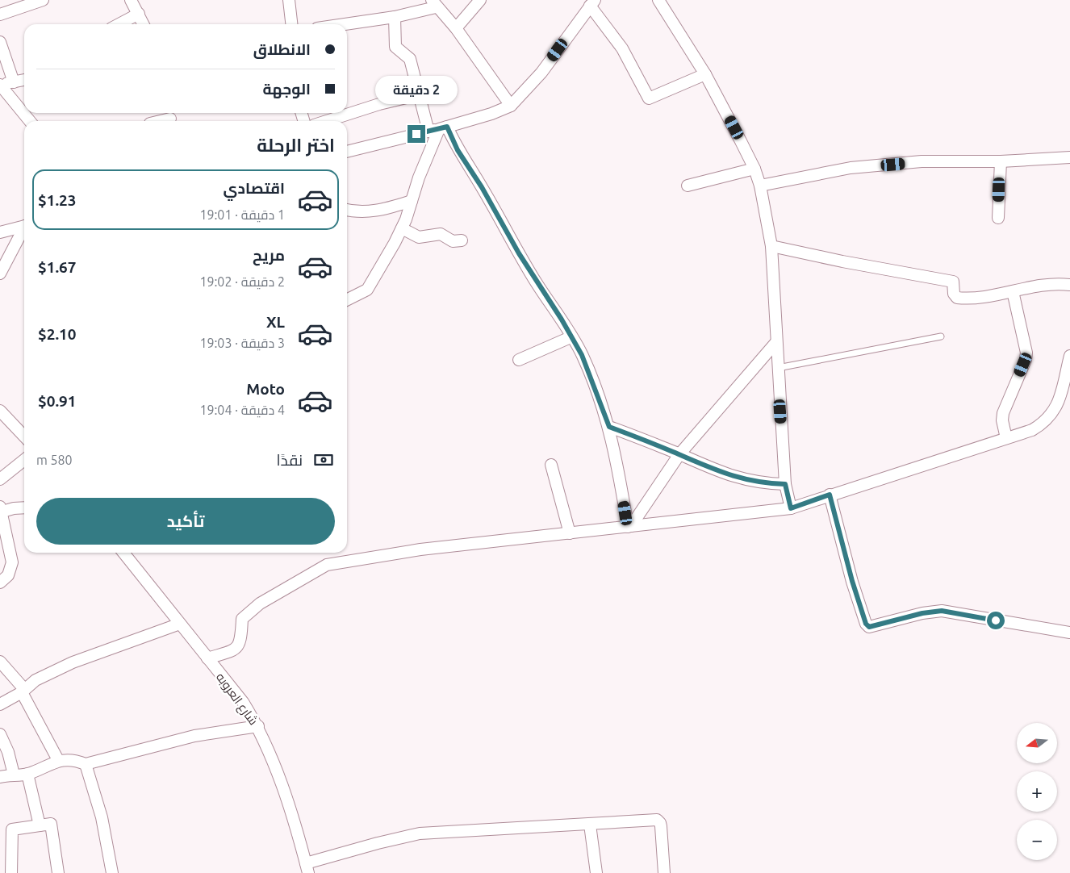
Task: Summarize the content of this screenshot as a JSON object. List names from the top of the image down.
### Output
{
  "streets": {
    "street": ["شارع العروبه"]
  },
  "north": "left",
  "page": {
    "banner": ["الانطلاق", "الوجهة"],
    "bubble": "2 دقيقة",
    "heading": "اختر الرحلة",
    "list": [
      {
        "name": "اقتصادي",
        "note": "1 دقيقة · 19:01",
        "value": "$1.23"
      },
      {
        "name": "مريح",
        "note": "2 دقيقة · 19:02",
        "value": "$1.67"
      },
      {
        "name": "XL",
        "note": "3 دقيقة · 19:03",
        "value": "$2.10"
      },
      {
        "name": "Moto",
        "note": "4 دقيقة · 19:04",
        "value": "$0.91"
      }
    ],
    "pay": ["نقدًا", "580 m"],
    "buttons": "تأكيد",
    "map_buttons": ["+", "−"]
  }
}
